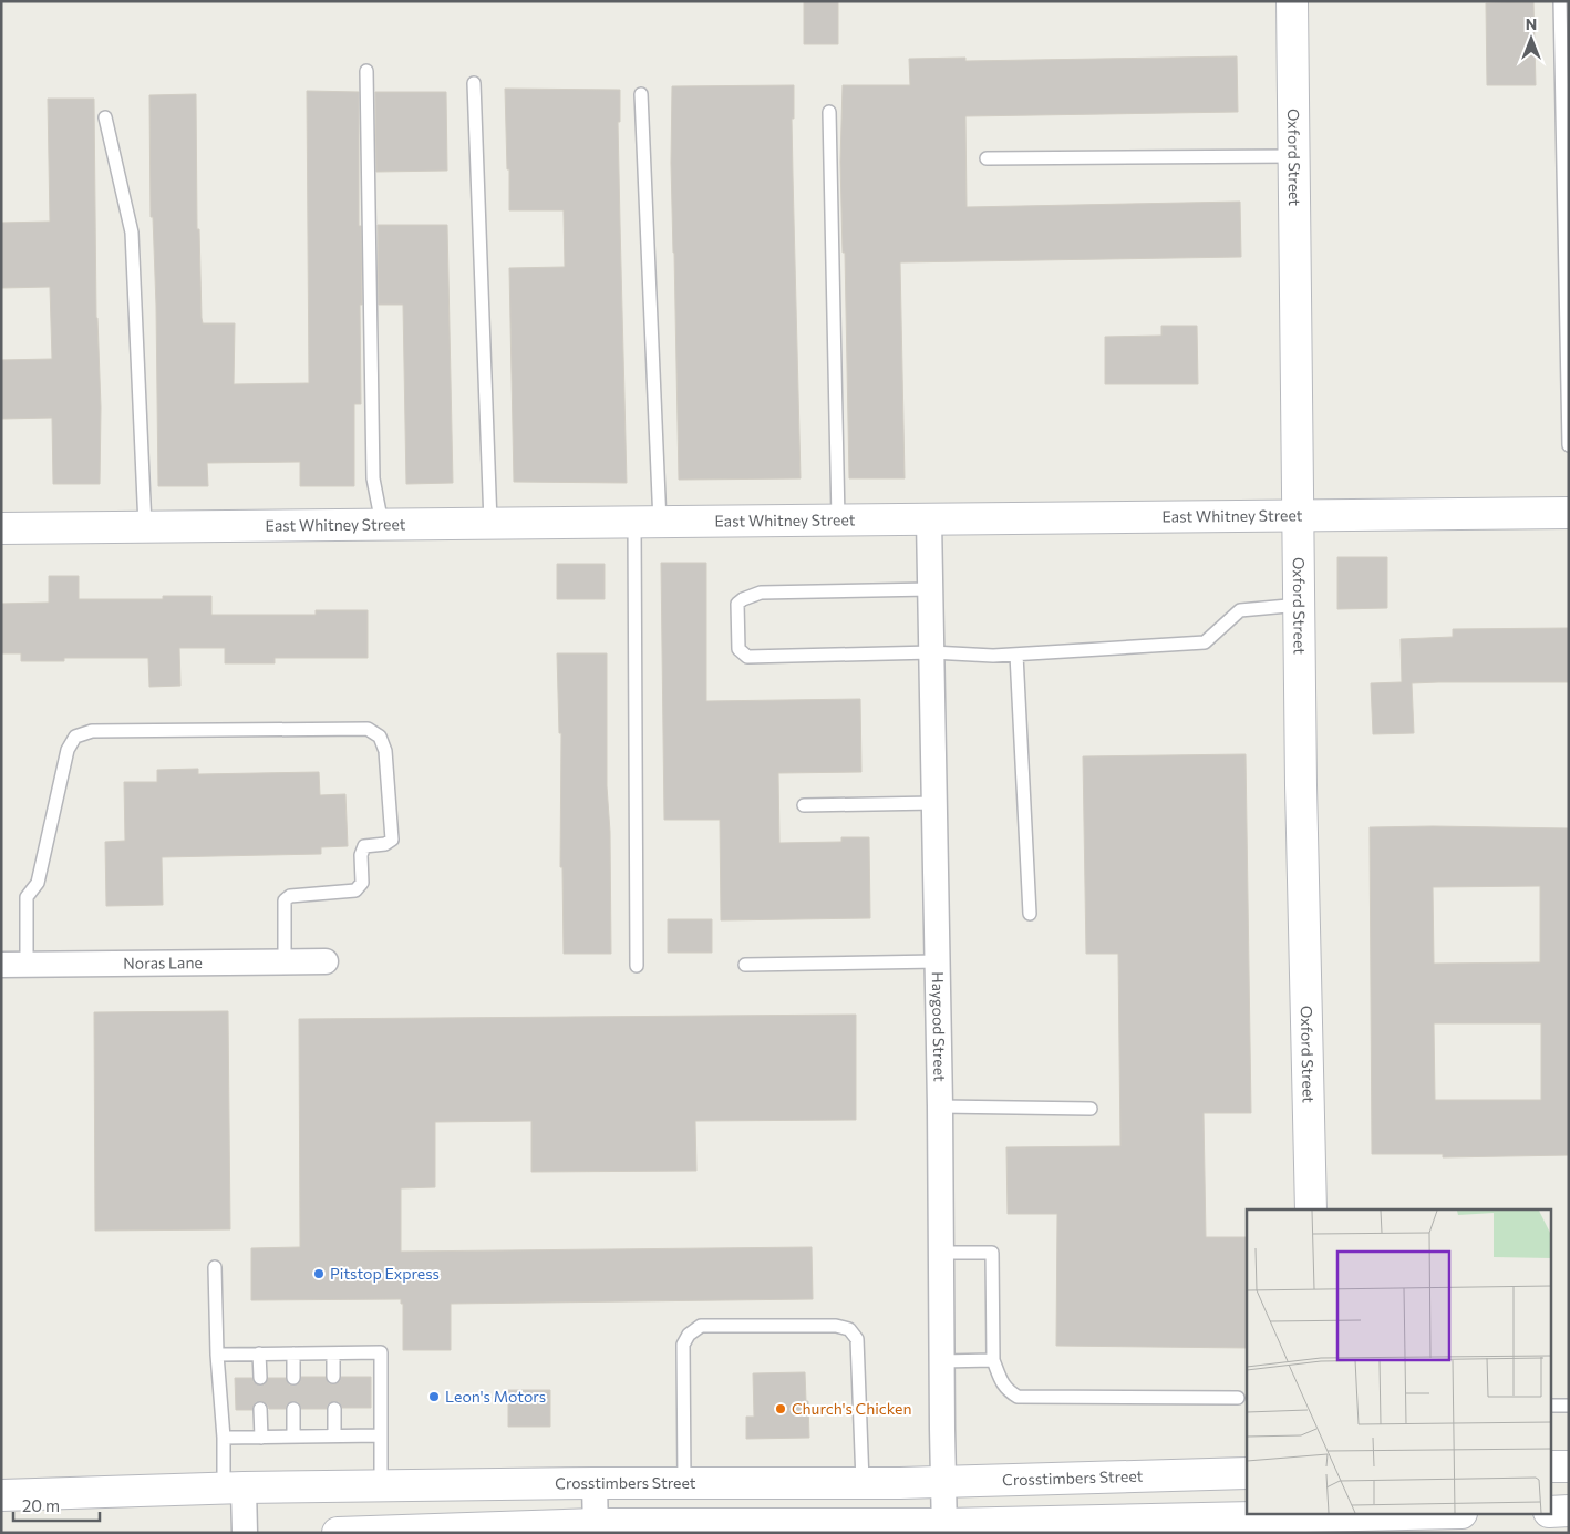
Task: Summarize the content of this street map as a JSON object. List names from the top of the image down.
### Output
{
  "streets": {
    "street": [
      "Oxford Street",
      "East Whitney Street",
      "Noras Lane",
      "Haygood Street",
      "Crosstimbers Street"
    ]
  },
  "crossings": [
    ["Oxford Street", "East Whitney Street"],
    ["East Whitney Street", "Haygood Street"],
    ["Haygood Street", "Crosstimbers Street"]
  ],
  "places": ["Pitstop Express", "Leon's Motors", "Church's Chicken"],
  "scale_bar": "20 m",
  "north": "top"
}
